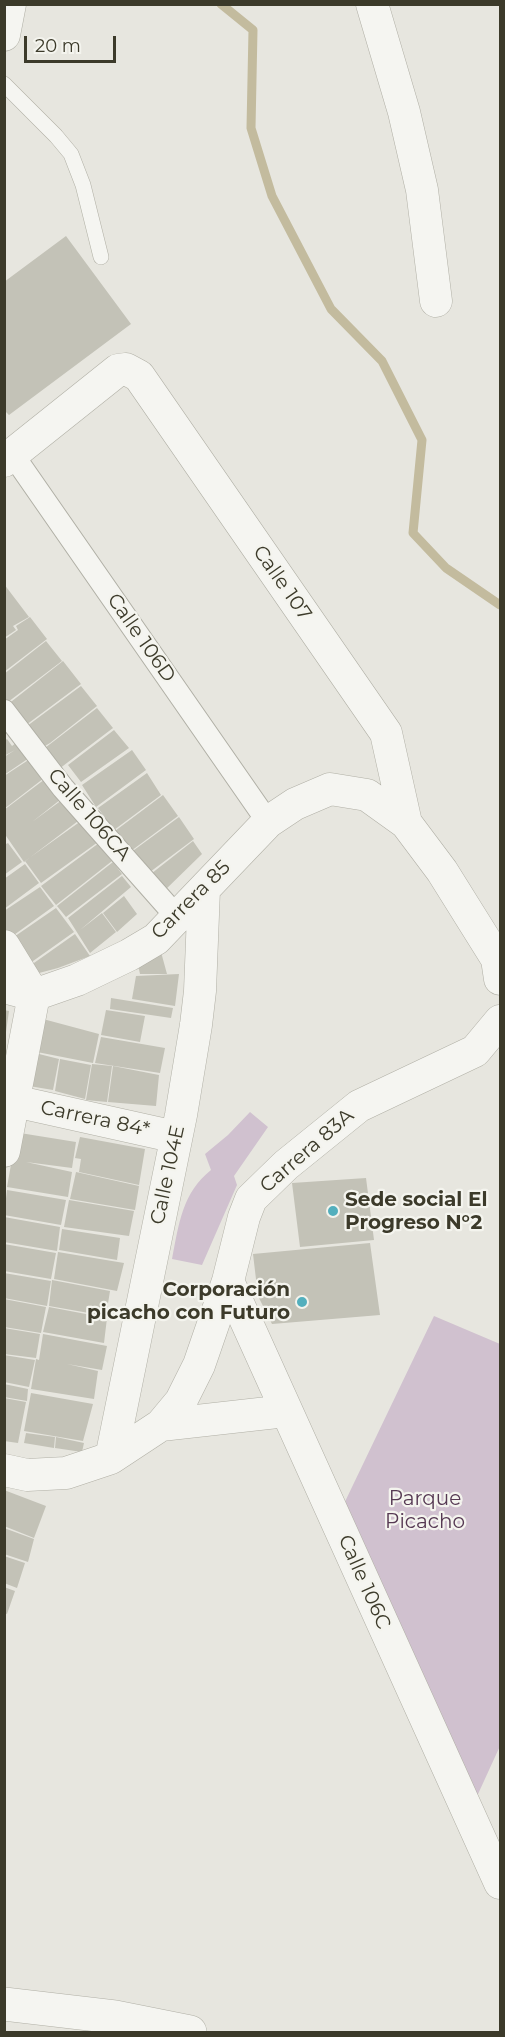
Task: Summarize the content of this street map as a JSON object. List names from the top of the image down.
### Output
{
  "streets": {
    "street": [
      "Calle 107",
      "Calle 106D",
      "Calle 106CA",
      "Carrera 85",
      "Carrera 84*",
      "Carrera 83A",
      "Calle 104E",
      "Calle 106C"
    ]
  },
  "crossings": [
    ["Calle 107", "Calle 106D"],
    ["Calle 107", "Carrera 85"],
    ["Calle 106D", "Carrera 85"],
    ["Calle 106CA", "Carrera 85"],
    ["Carrera 85", "Calle 104E"],
    ["Carrera 84*", "Calle 104E"],
    ["Carrera 83A", "Calle 104E"],
    ["Carrera 83A", "Calle 106C"]
  ],
  "parks": ["Parque Picacho"],
  "places": ["Sede social El Progreso N°2", "Corporación picacho con Futuro"],
  "scale_bar": "20 m"
}
